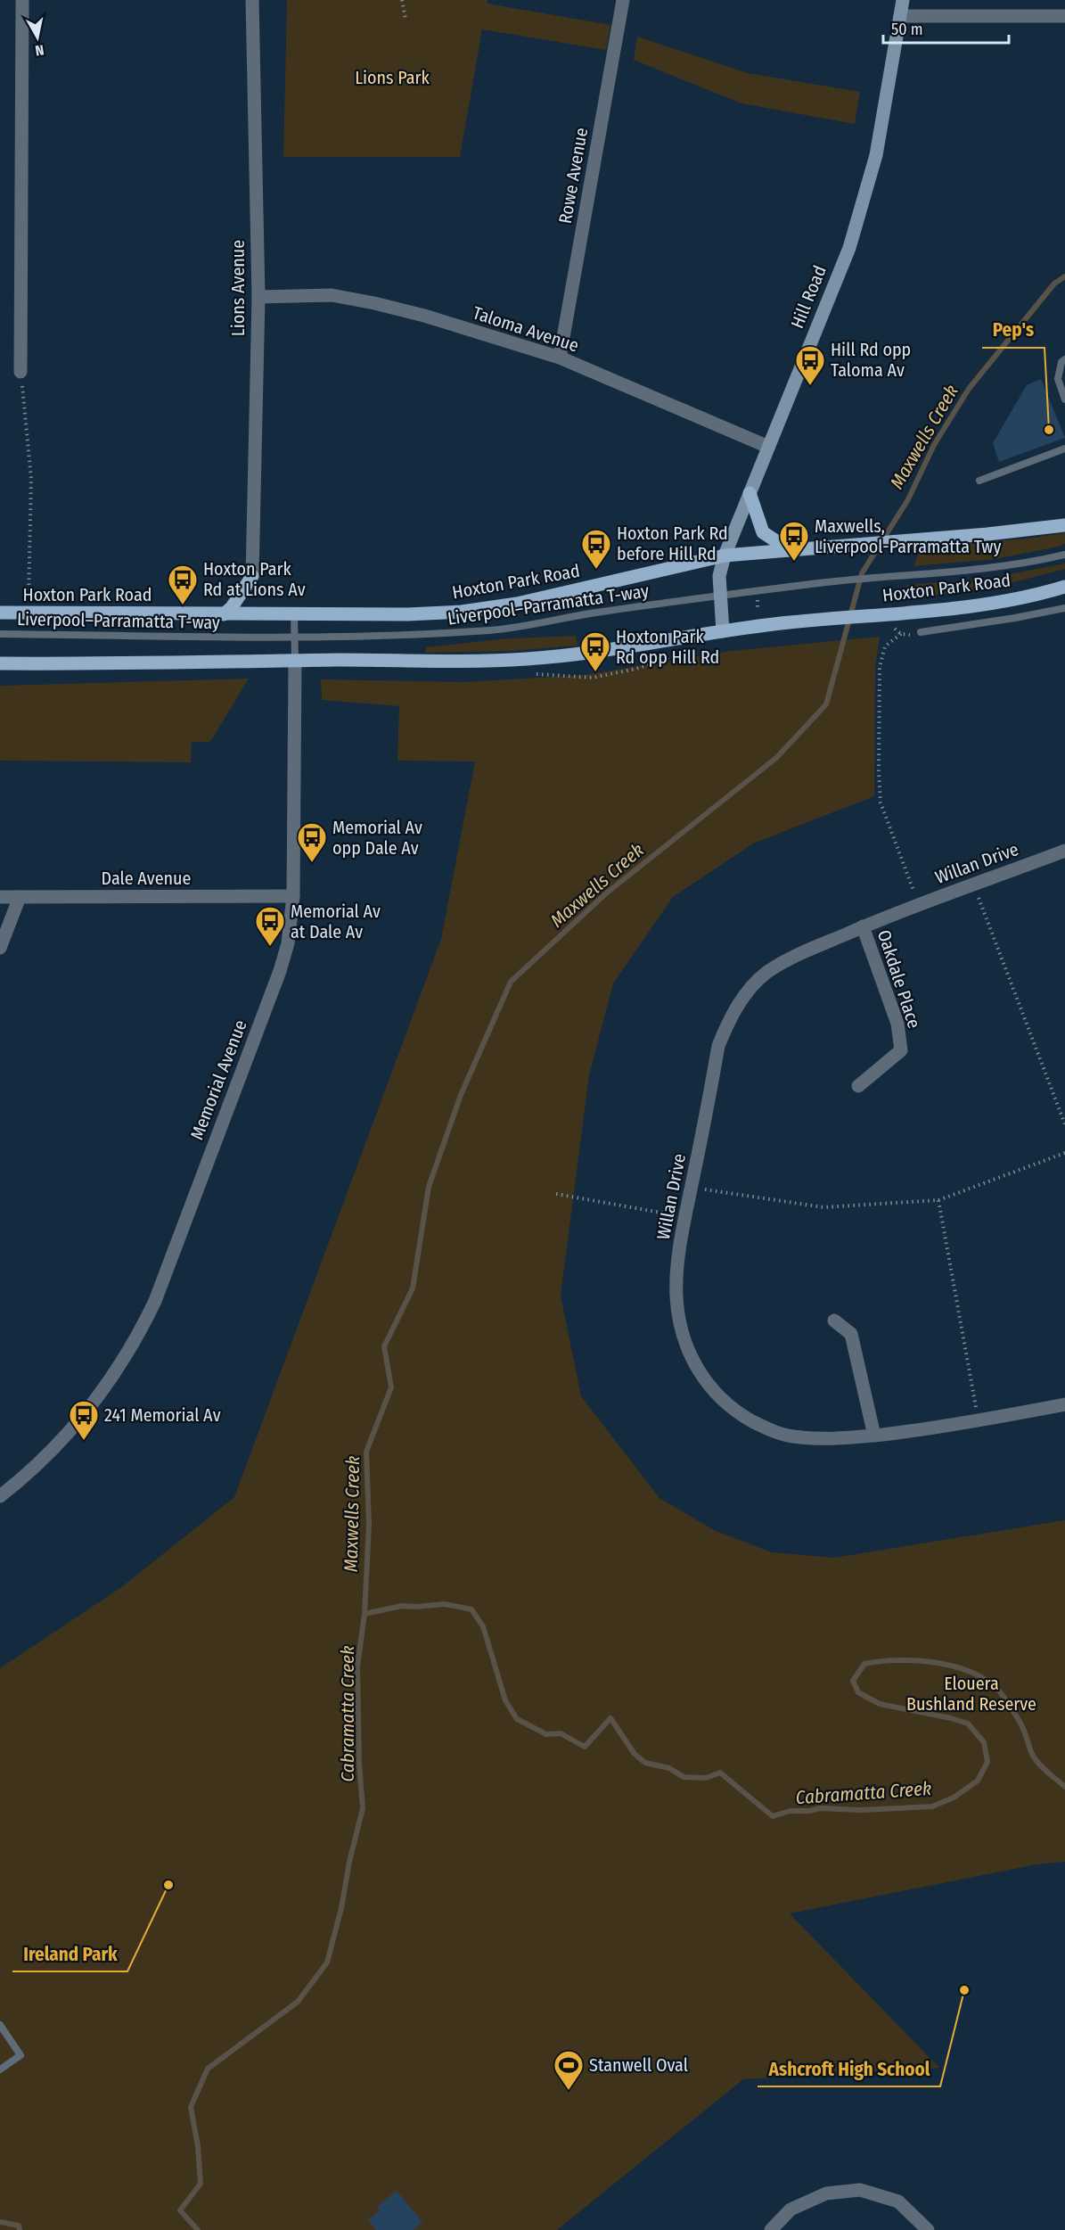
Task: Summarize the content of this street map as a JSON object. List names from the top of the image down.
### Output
{
  "streets": {
    "main road": ["Hill Road", "Hoxton Park Road"],
    "street": [
      "Rowe Avenue",
      "Lions Avenue",
      "Taloma Avenue",
      "Willan Drive",
      "Dale Avenue",
      "Oakdale Place",
      "Memorial Avenue"
    ],
    "lane": ["Liverpool–Parramatta T-way"]
  },
  "crossings": [
    ["Rowe Avenue", "Taloma Avenue"],
    ["Lions Avenue", "Taloma Avenue"],
    ["Hill Road", "Taloma Avenue"],
    ["Hill Road", "Hoxton Park Road"],
    ["Hill Road", "Liverpool–Parramatta T-way"],
    ["Hoxton Park Road", "Memorial Avenue"],
    ["Liverpool–Parramatta T-way", "Memorial Avenue"],
    ["Willan Drive", "Oakdale Place"],
    ["Dale Avenue", "Memorial Avenue"]
  ],
  "water": ["Maxwells Creek", "Cabramatta Creek"],
  "parks": ["Lions Park", "Elouera Bushland Reserve"],
  "places": {
    "bus stop": [
      "Hill Rd opp Taloma Av",
      "Maxwells, Liverpool-Parramatta Twy",
      "Hoxton Park Rd before Hill Rd",
      "Hoxton Park Rd at Lions Av",
      "Hoxton Park Rd opp Hill Rd",
      "Memorial Av opp Dale Av",
      "Memorial Av at Dale Av",
      "241 Memorial Av"
    ],
    "other": ["Pep's", "Ireland Park", "Ashcroft High School"],
    "sports": ["Stanwell Oval"]
  },
  "scale_bar": "50 m",
  "north": "bottom"
}
